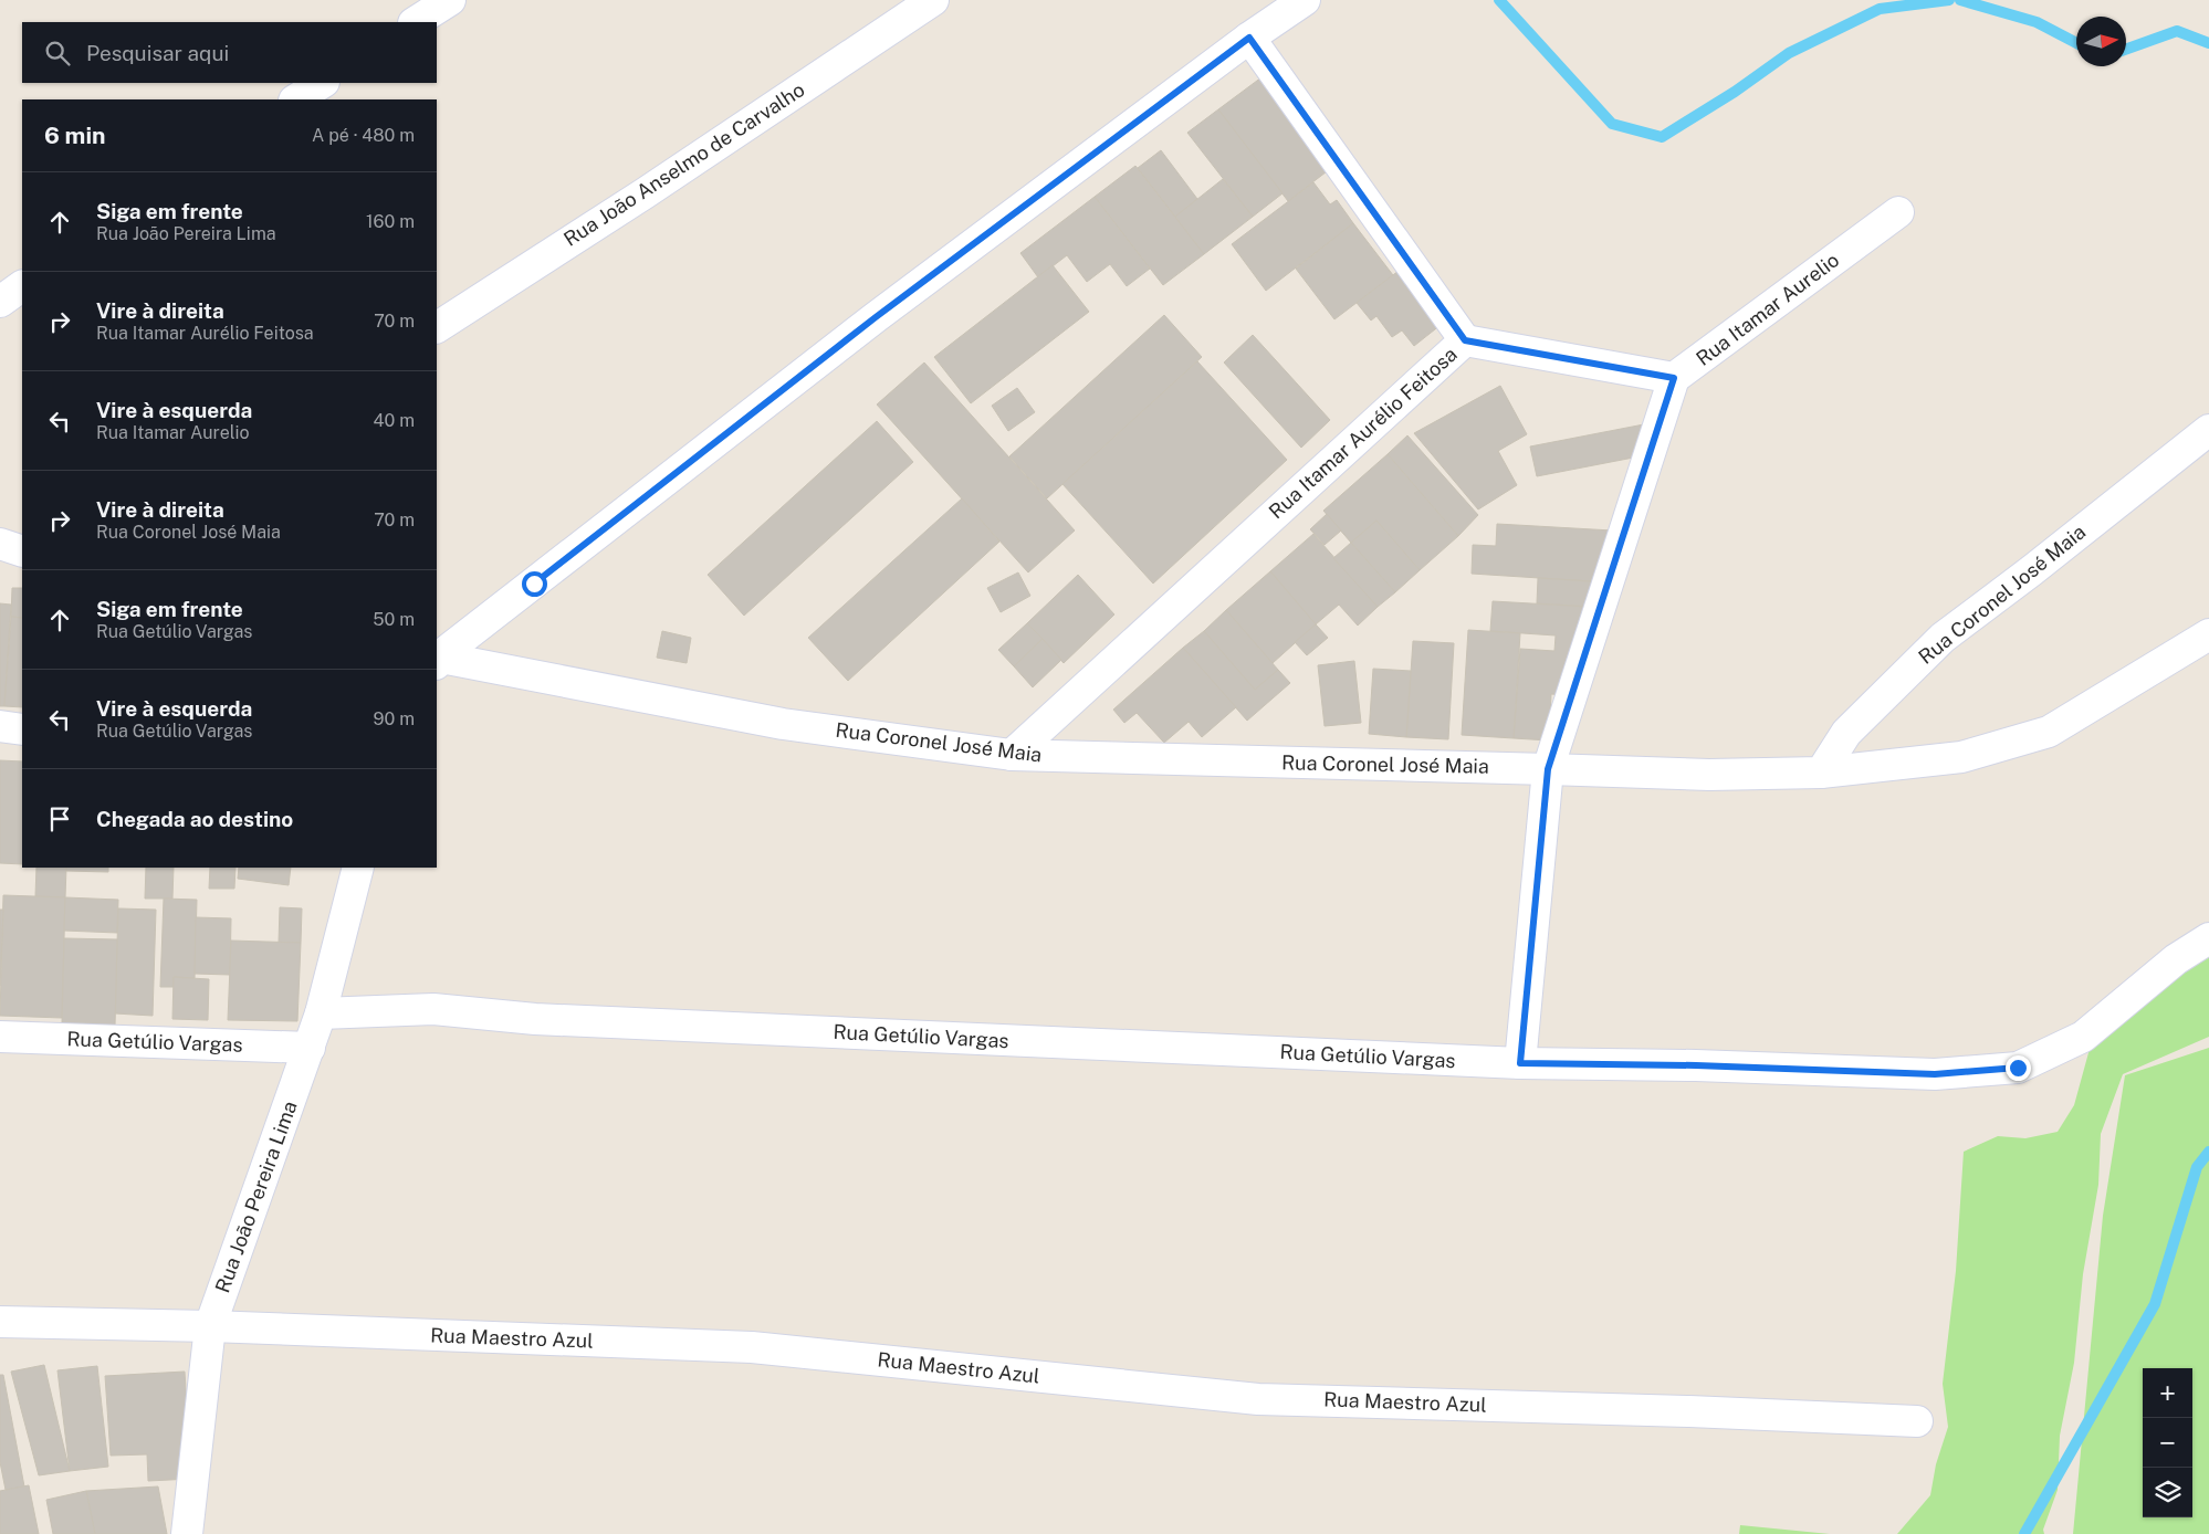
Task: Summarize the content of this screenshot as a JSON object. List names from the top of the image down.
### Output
{
  "streets": {
    "street": [
      "Rua João Anselmo de Carvalho",
      "Rua Itamar Aurelio",
      "Rua Itamar Aurélio Feitosa",
      "Rua Coronel José Maia",
      "Rua Getúlio Vargas",
      "Rua João Pereira Lima",
      "Rua Maestro Azul"
    ]
  },
  "crossings": [
    ["Rua Itamar Aurélio Feitosa", "Rua Coronel José Maia"],
    ["Rua Getúlio Vargas", "Rua João Pereira Lima"],
    ["Rua João Pereira Lima", "Rua Maestro Azul"]
  ],
  "north": "right",
  "page": {
    "search": "Pesquisar aqui",
    "heading": ["6 min", "A pé · 480 m"],
    "list": [
      ["Siga em frente", "Rua João Pereira Lima", "160 m"],
      ["Vire à direita", "Rua Itamar Aurélio Feitosa", "70 m"],
      ["Vire à esquerda", "Rua Itamar Aurelio", "40 m"],
      ["Vire à direita", "Rua Coronel José Maia", "70 m"],
      ["Siga em frente", "Rua Getúlio Vargas", "50 m"],
      ["Vire à esquerda", "Rua Getúlio Vargas", "90 m"],
      "Chegada ao destino"
    ],
    "map_buttons": ["+", "−"]
  }
}
